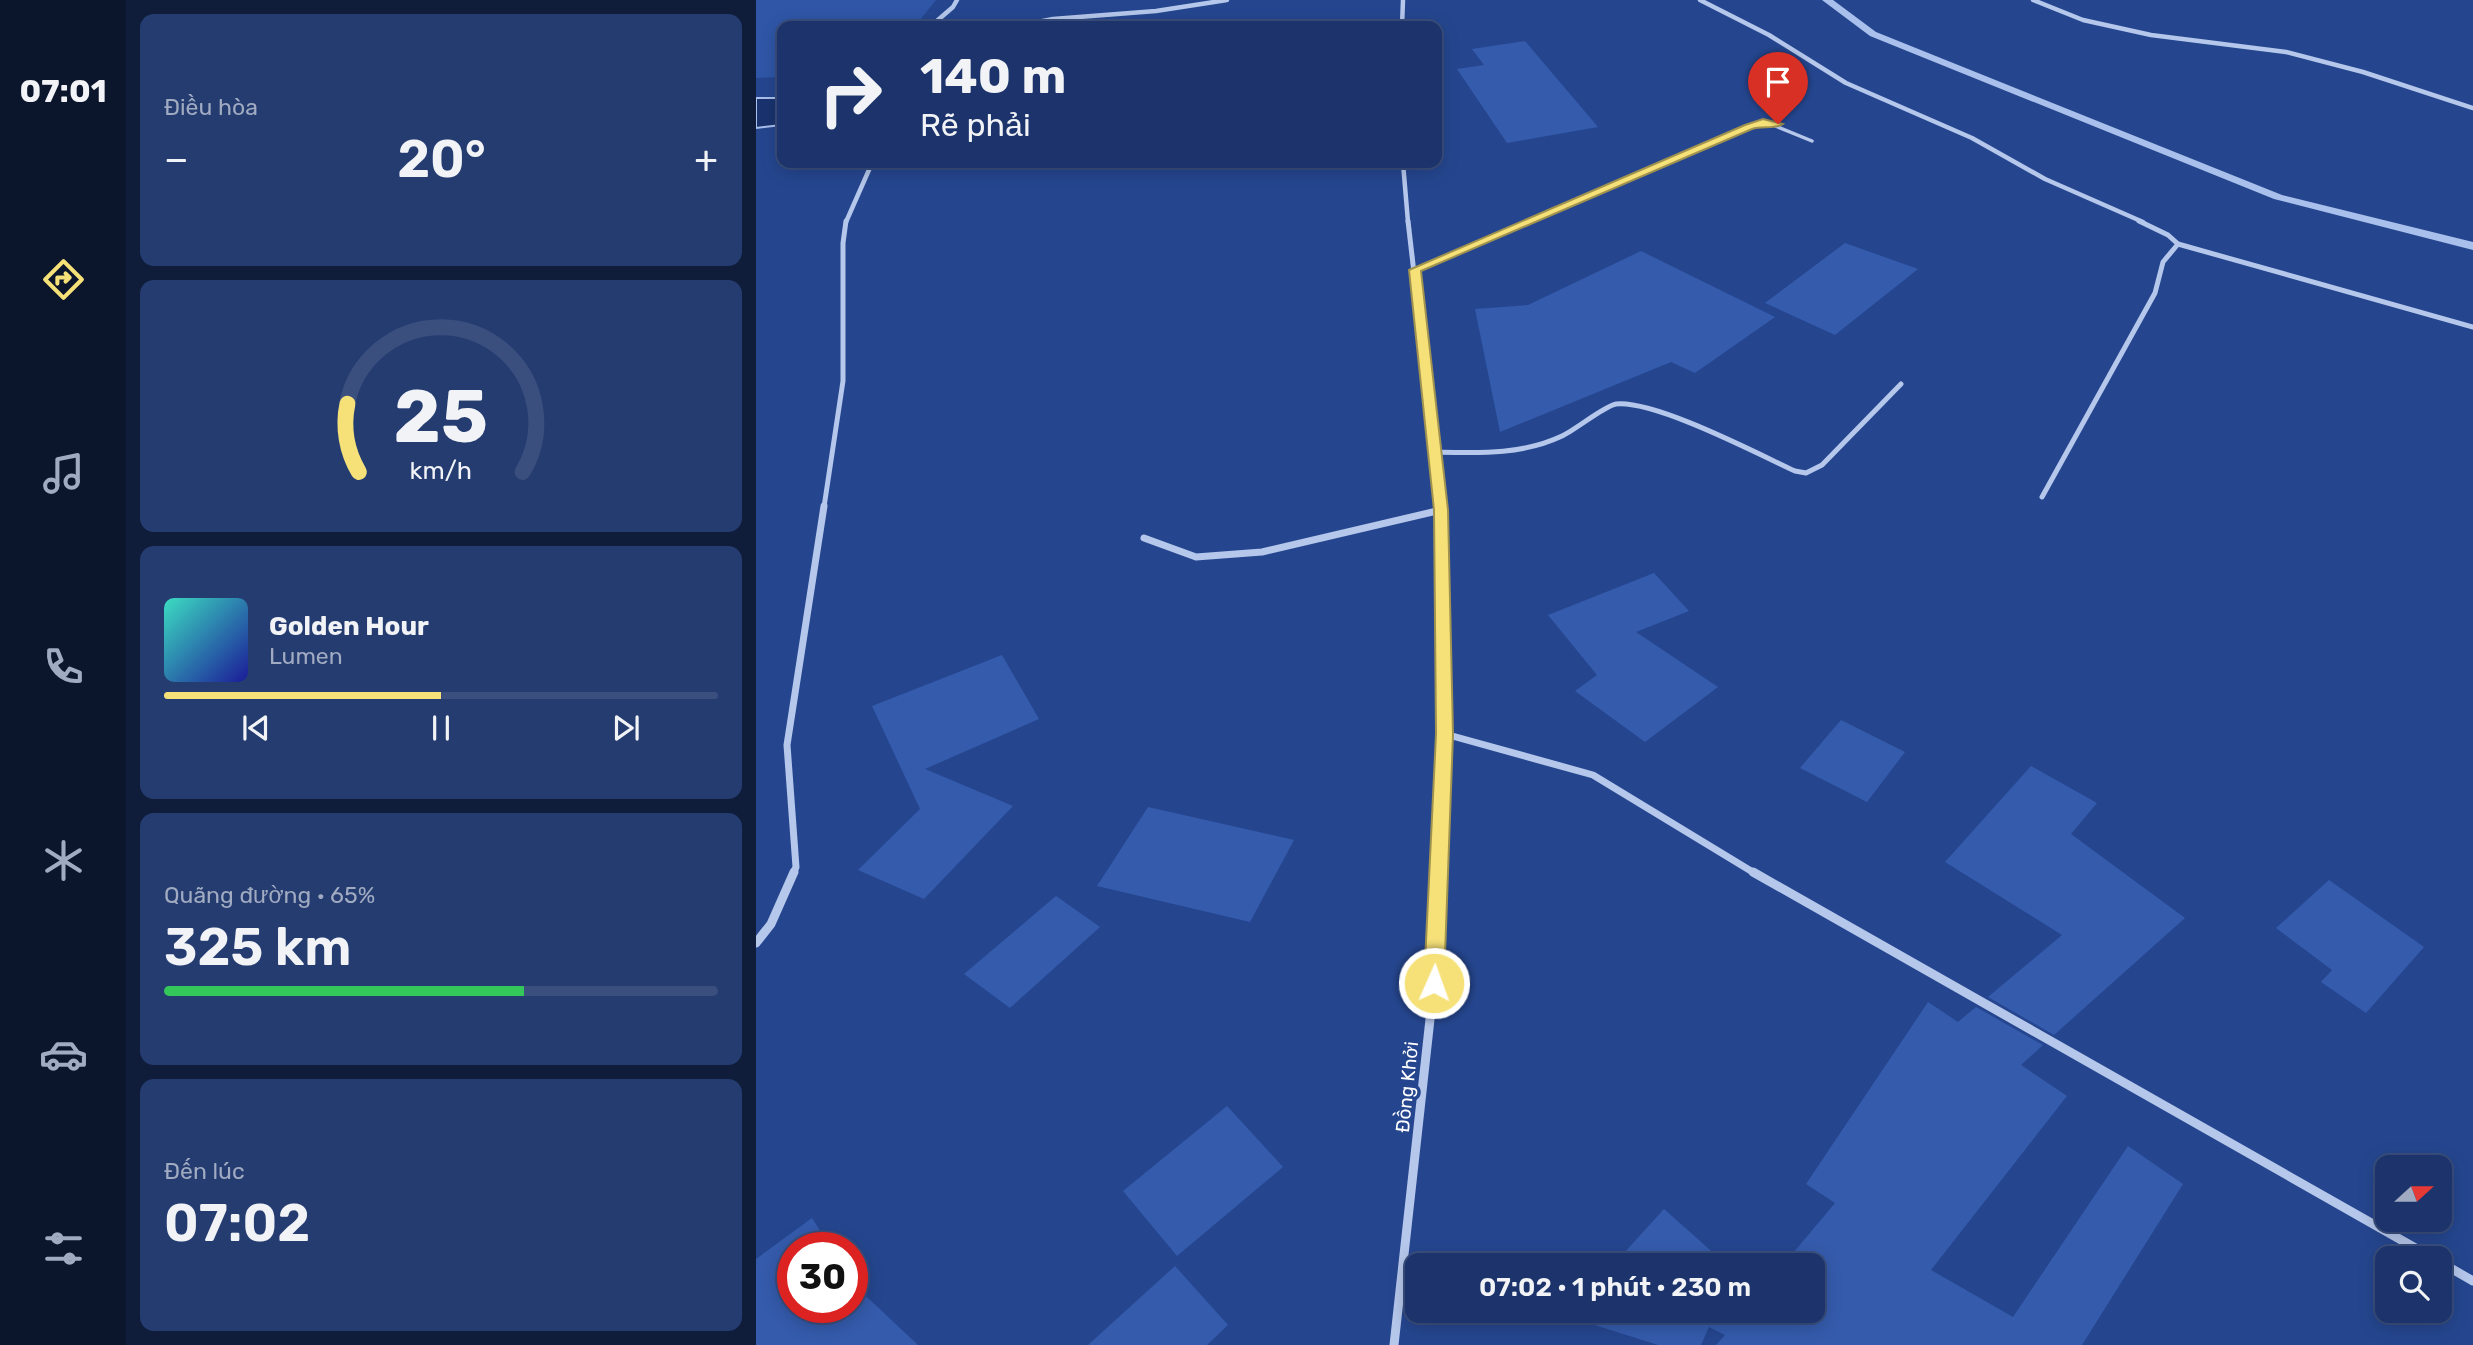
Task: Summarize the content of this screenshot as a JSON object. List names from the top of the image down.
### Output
{
  "streets": {
    "street": ["Đồng Khởi"]
  },
  "north": "right",
  "page": {
    "tabs": "07:01",
    "tile": [
      "Điều hòa",
      ["Quãng đường · 65%", "325 km"],
      ["Đến lúc", "07:02"]
    ],
    "turn": ["140 m", "Rẽ phải"],
    "heat": ["−", "20°", "+"],
    "song": ["Golden Hour", "Lumen"],
    "limit": "30",
    "trip": "07:02 · 1 phút · 230 m",
    "gauge": ["25", "km/h"]
  }
}
